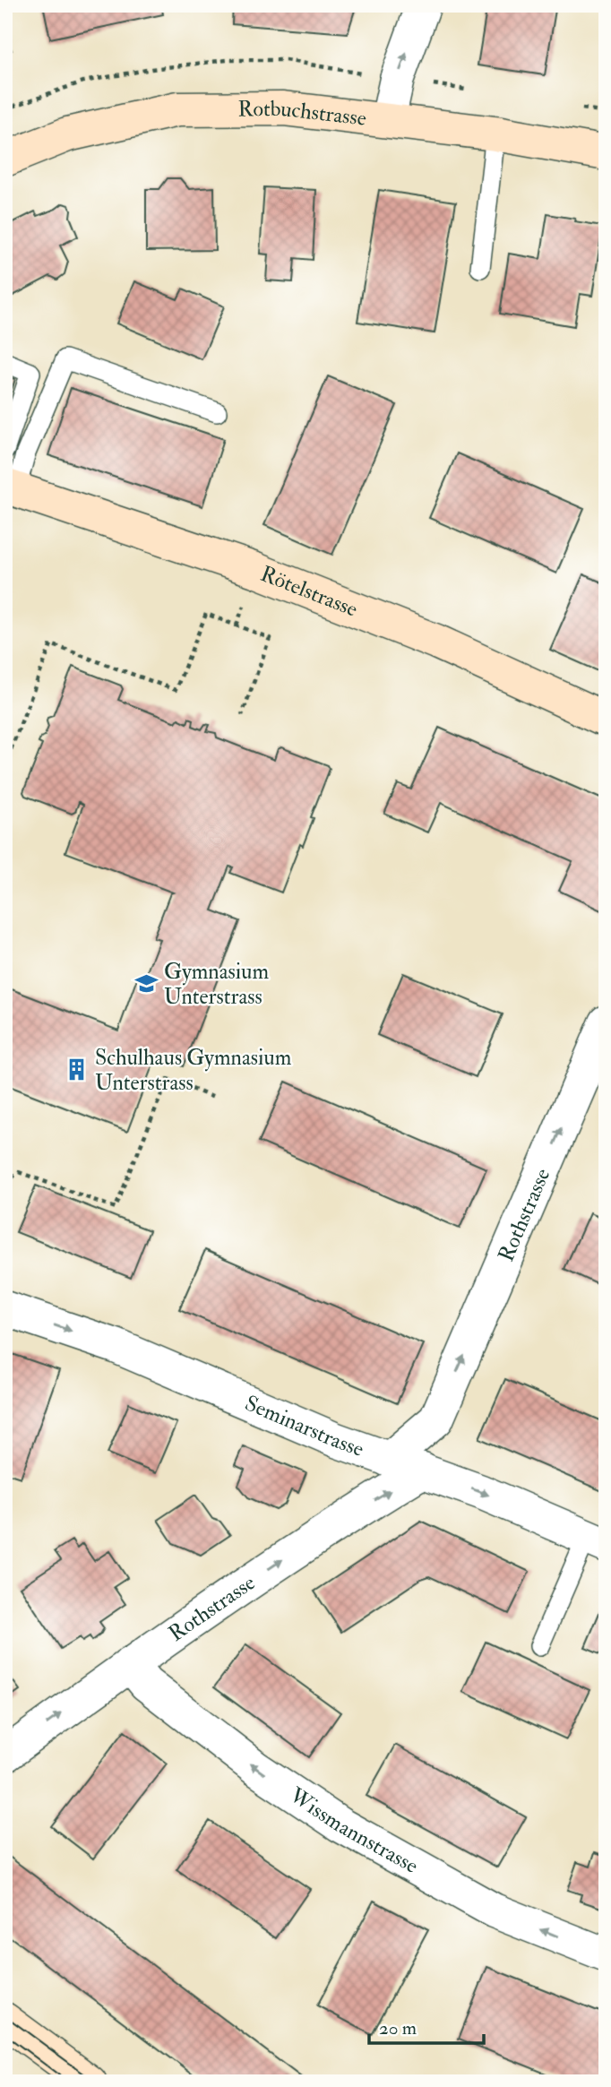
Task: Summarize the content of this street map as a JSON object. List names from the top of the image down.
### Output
{
  "streets": {
    "street": [
      "Rotbuchstrasse",
      "Rötelstrasse",
      "Rothstrasse",
      "Seminarstrasse",
      "Wissmannstrasse"
    ]
  },
  "crossings": [
    ["Rothstrasse", "Seminarstrasse"],
    ["Rothstrasse", "Wissmannstrasse"]
  ],
  "one_way": ["Rothstrasse", "Seminarstrasse", "Wissmannstrasse"],
  "places": {
    "school or university": ["Gymnasium Unterstrass"],
    "building": ["Schulhaus Gymnasium Unterstrass"]
  },
  "scale_bar": "20 m"
}
